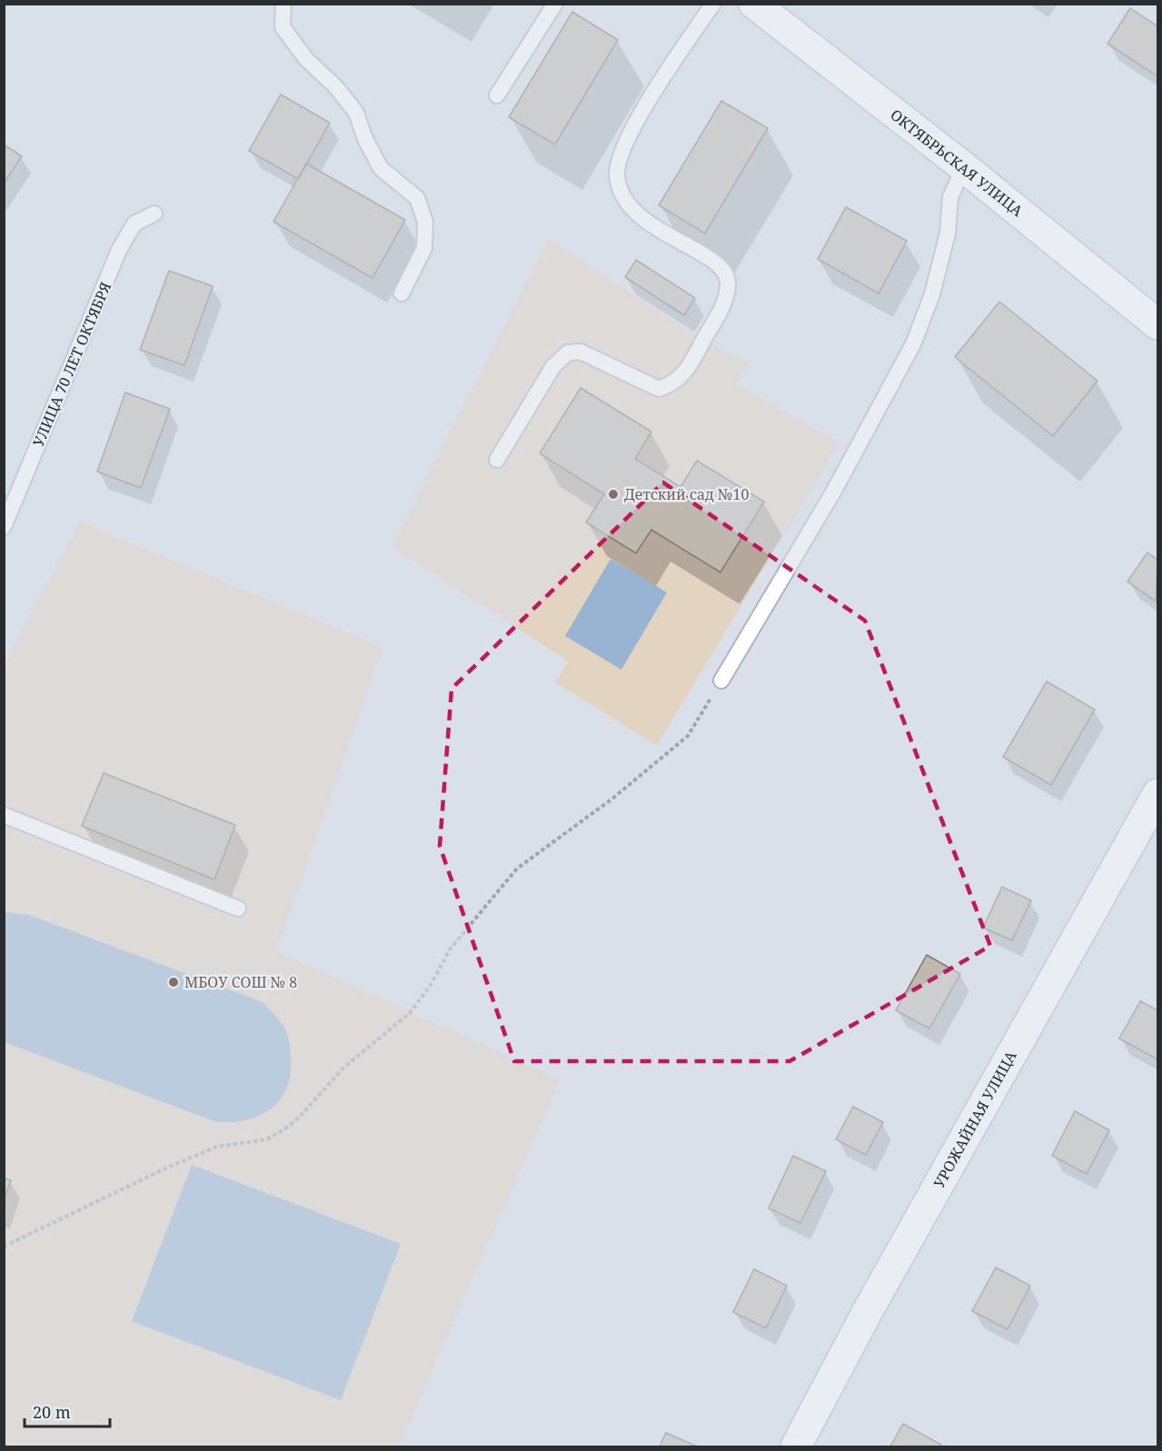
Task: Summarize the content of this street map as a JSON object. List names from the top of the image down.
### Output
{
  "streets": {
    "street": ["ОКТЯБРЬСКАЯ УЛИЦА", "УРОЖАЙНАЯ УЛИЦА"],
    "lane": ["УЛИЦА 70 ЛЕТ ОКТЯБРЯ"]
  },
  "places": ["Детский сад №10", "МБОУ СОШ № 8"],
  "scale_bar": "20 m"
}
